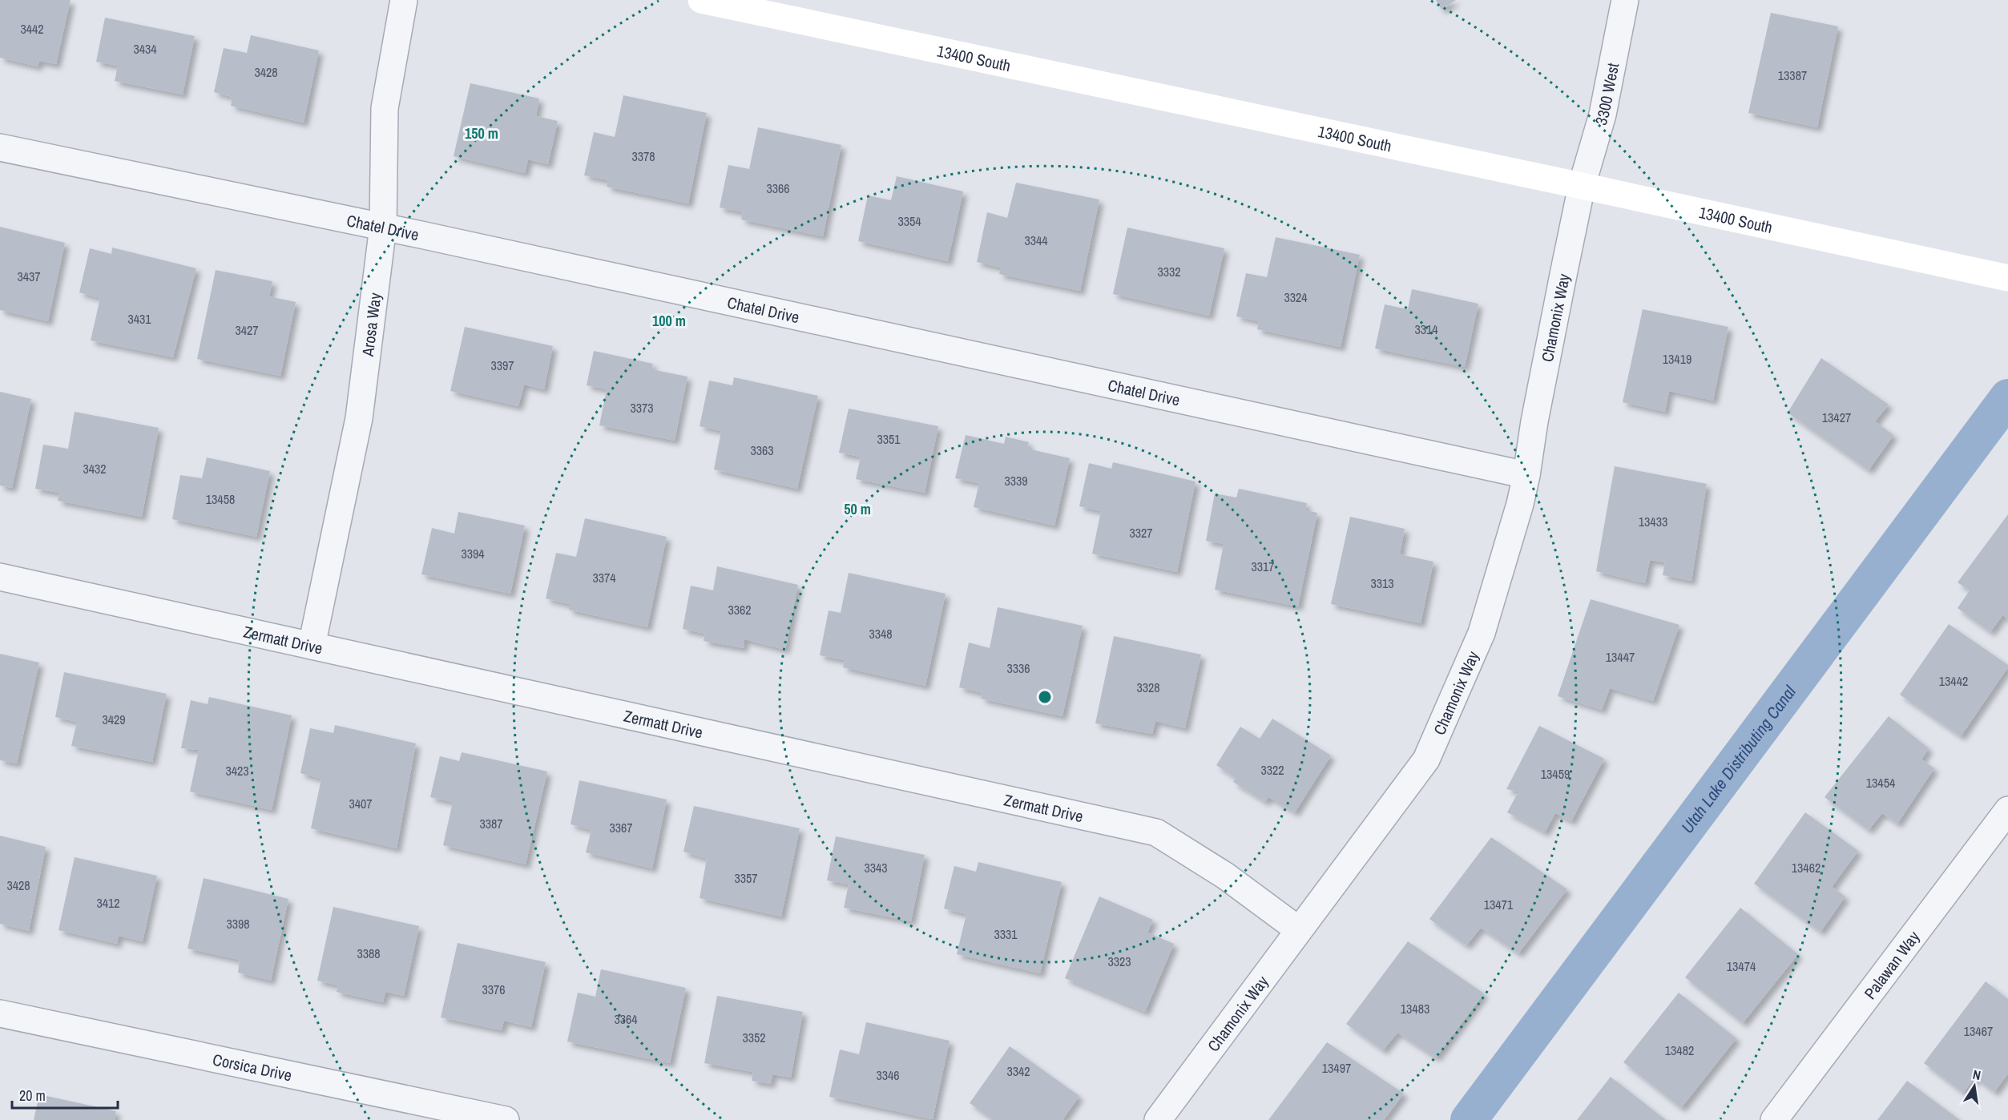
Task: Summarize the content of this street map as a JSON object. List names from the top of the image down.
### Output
{
  "streets": {
    "main road": ["13400 South"],
    "street": [
      "3300 West",
      "Chatel Drive",
      "Chamonix Way",
      "Arosa Way",
      "Zermatt Drive",
      "Palawan Way",
      "Corsica Drive"
    ]
  },
  "crossings": [
    ["13400 South", "3300 West"],
    ["13400 South", "Chamonix Way"],
    ["3300 West", "Chamonix Way"],
    ["Chatel Drive", "Chamonix Way"],
    ["Chatel Drive", "Arosa Way"],
    ["Chamonix Way", "Zermatt Drive"],
    ["Arosa Way", "Zermatt Drive"]
  ],
  "water": ["Utah Lake Distributing Canal"],
  "house_numbers": [
    "3442",
    "3434",
    "3428",
    "13387",
    "3378",
    "3366",
    "3354",
    "3344",
    "3332",
    "3437",
    "3324",
    "3431",
    "3314",
    "3427",
    "13419",
    "3397",
    "3373",
    "13427",
    "3351",
    "3363",
    "3432",
    "3339",
    "13458",
    "13433",
    "3327",
    "3394",
    "3317",
    "3374",
    "3313",
    "3362",
    "3348",
    "13447",
    "3336",
    "13442",
    "3328",
    "3429",
    "3322",
    "3423",
    "13459",
    "13454",
    "3407",
    "3387",
    "3367",
    "3343",
    "13462",
    "3357",
    "3428",
    "3412",
    "13471",
    "3398",
    "3331",
    "3388",
    "3323",
    "13474",
    "3376",
    "13483",
    "3364",
    "13467",
    "3352",
    "13482",
    "13497",
    "3342",
    "3346"
  ],
  "scale_bar": "20 m",
  "north": "top",
  "rings": ["150 m", "100 m", "50 m"]
}
